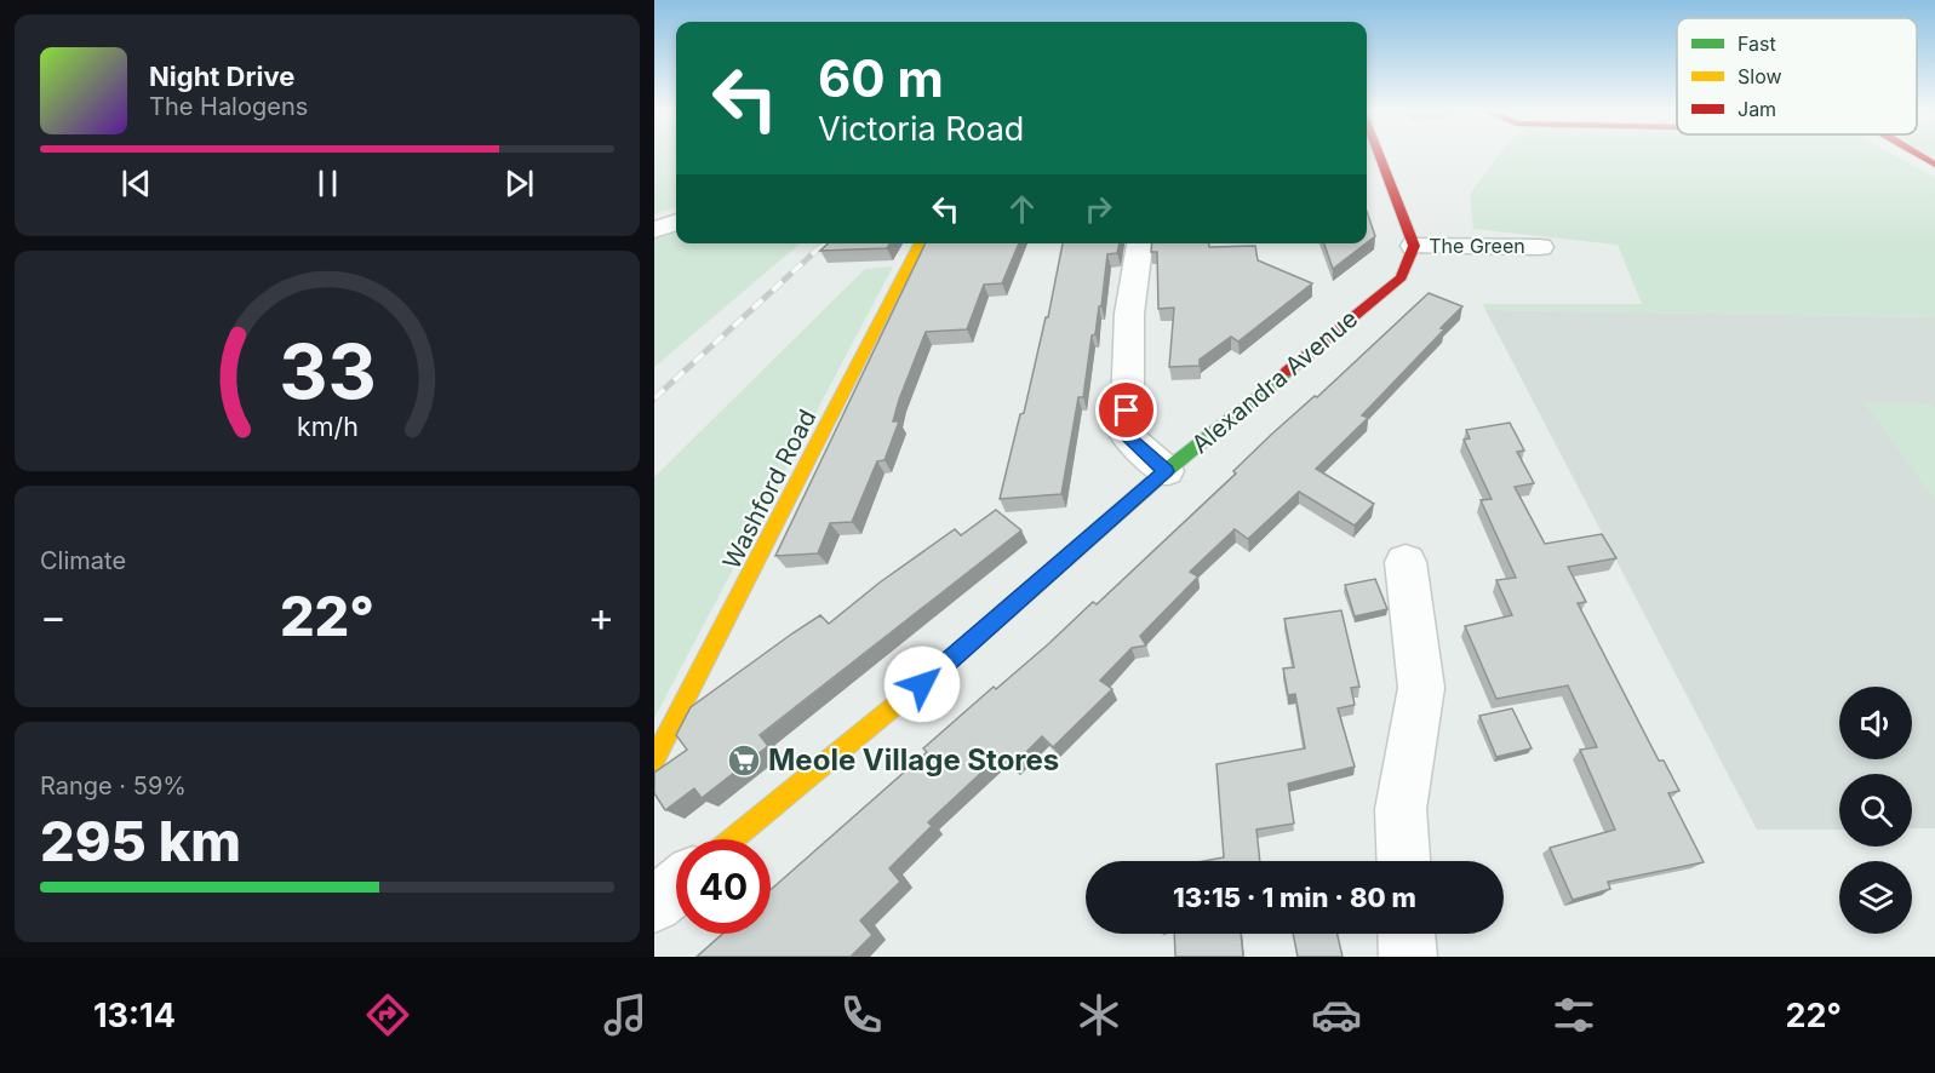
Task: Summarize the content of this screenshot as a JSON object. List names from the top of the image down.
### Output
{
  "streets": {
    "street": ["The Green", "Alexandra Avenue", "Washford Road"]
  },
  "crossings": [
    ["The Green", "Alexandra Avenue"]
  ],
  "places": {
    "supermarket": ["Meole Village Stores"]
  },
  "legend": ["Fast", "Slow", "Jam"],
  "page": {
    "turn": ["60 m", "Victoria Road"],
    "song": ["Night Drive", "The Halogens"],
    "tile": [
      "Climate",
      ["Range · 59%", "295 km"]
    ],
    "heat": ["−", "22°", "+"],
    "limit": "40",
    "trip": "13:15 · 1 min · 80 m",
    "tabs": ["13:14", "22°"],
    "gauge": ["33", "km/h"]
  }
}
